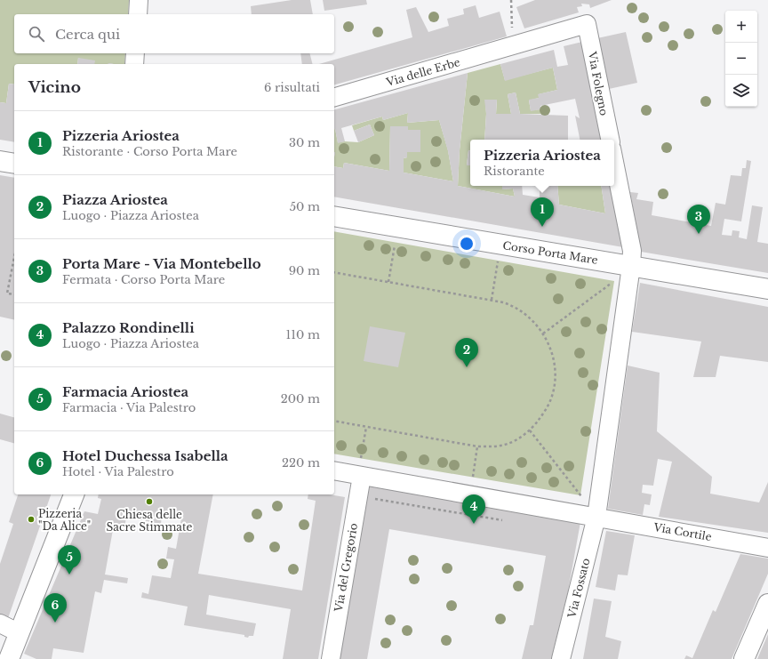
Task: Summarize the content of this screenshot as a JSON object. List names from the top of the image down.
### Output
{
  "streets": {
    "street": [
      "Via delle Erbe",
      "Via Folegno",
      "Corso Porta Mare",
      "Via Cortile",
      "Via del Gregorio",
      "Via Fossato"
    ]
  },
  "crossings": [
    ["Via delle Erbe", "Via Folegno"],
    ["Corso Porta Mare", "Via Fossato"],
    ["Via Cortile", "Via del Gregorio"],
    ["Via Cortile", "Via Fossato"]
  ],
  "places": ["Chiesa delle Sacre Stimmate", "Pizzeria \"Da Alice\""],
  "page": {
    "map_buttons": ["+", "−"],
    "search": "Cerca qui",
    "heading": ["Vicino", "6 risultati"],
    "list": [
      {
        "mark": "1",
        "name": "Pizzeria Ariostea",
        "note": "Ristorante · Corso Porta Mare",
        "value": "30 m"
      },
      {
        "mark": "2",
        "name": "Piazza Ariostea",
        "note": "Luogo · Piazza Ariostea",
        "value": "50 m"
      },
      {
        "mark": "3",
        "name": "Porta Mare - Via Montebello",
        "note": "Fermata · Corso Porta Mare",
        "value": "90 m"
      },
      {
        "mark": "4",
        "name": "Palazzo Rondinelli",
        "note": "Luogo · Piazza Ariostea",
        "value": "110 m"
      },
      {
        "mark": "5",
        "name": "Farmacia Ariostea",
        "note": "Farmacia · Via Palestro",
        "value": "200 m"
      },
      {
        "mark": "6",
        "name": "Hotel Duchessa Isabella",
        "note": "Hotel · Via Palestro",
        "value": "220 m"
      }
    ],
    "popup": ["Pizzeria Ariostea", "Ristorante"],
    "pins": [
      "1",
      "3",
      "2",
      "4",
      "5",
      "6"
    ]
  }
}
